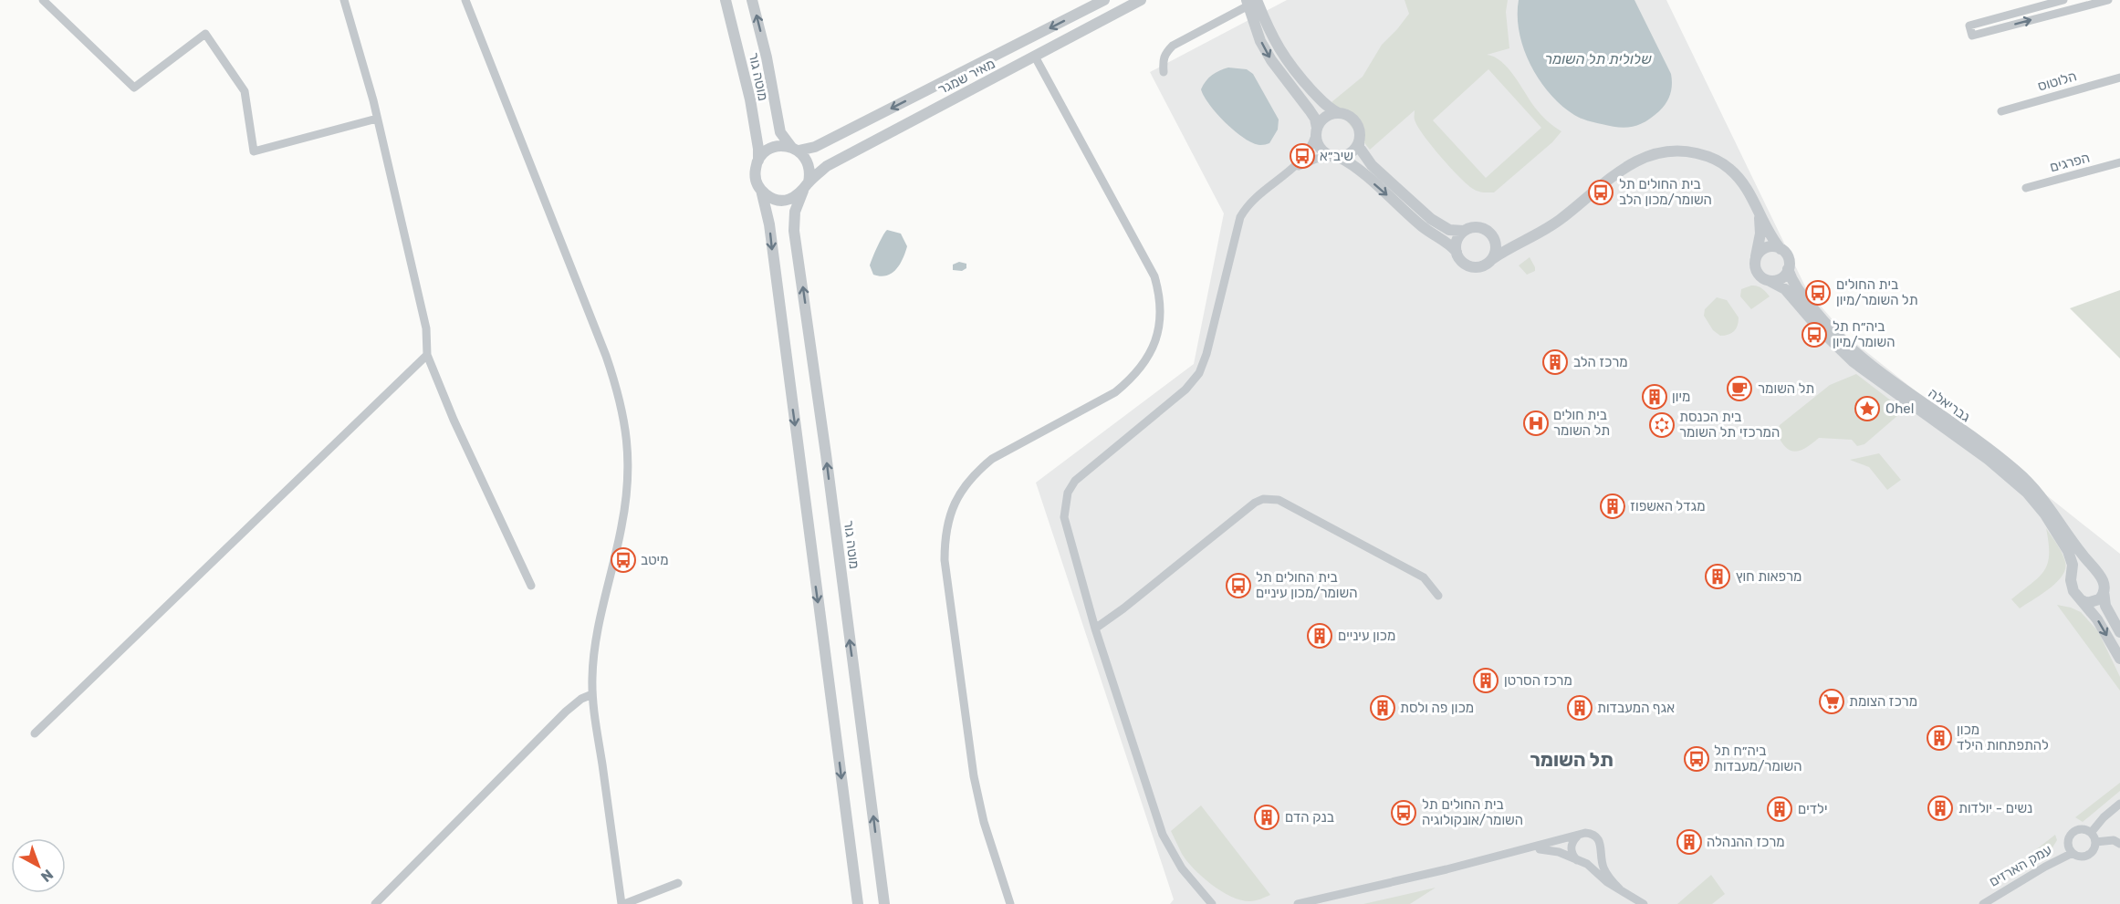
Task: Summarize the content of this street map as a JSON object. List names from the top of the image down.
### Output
{
  "streets": {
    "street": [
      "מוטה גור",
      "מאיר שמגר",
      "הלוטוס",
      "הפרגים",
      "גבריאלה",
      "עמק הארזים"
    ]
  },
  "crossings": [
    ["מוטה גור", "מאיר שמגר"]
  ],
  "districts": ["תל השומר"],
  "water": ["שלולית תל השומר"],
  "places": {
    "bus stop": [
      "שיב״א",
      "בית החולים תל השומר/מכון הלב",
      "בית החולים תל השומר/מיון",
      "ביה״ח תל השומר/מיון",
      "מיטב",
      "בית החולים תל השומר/מכון עיניים",
      "ביה״ח תל השומר/מעבדות",
      "בית החולים תל השומר/אונקולוגיה"
    ],
    "building": [
      "מרכז הלב",
      "מיון",
      "מגדל האשפוז",
      "מרפאות חוץ",
      "מכון עיניים",
      "מרכז הסרטן",
      "מכון פה ולסת",
      "אגף המעבדות",
      "מכון להתפתחות הילד",
      "נשים - יולדות",
      "ילדים",
      "בנק הדם",
      "מרכז ההנהלה"
    ],
    "cafe": ["תל השומר"],
    "place": ["Ohel"],
    "hospital": ["בית חולים תל השומר"],
    "synagogue": ["בית הכנסת המרכזי תל השומר"],
    "supermarket": ["מרכז הצומת"]
  },
  "north": "bottom right"
}
